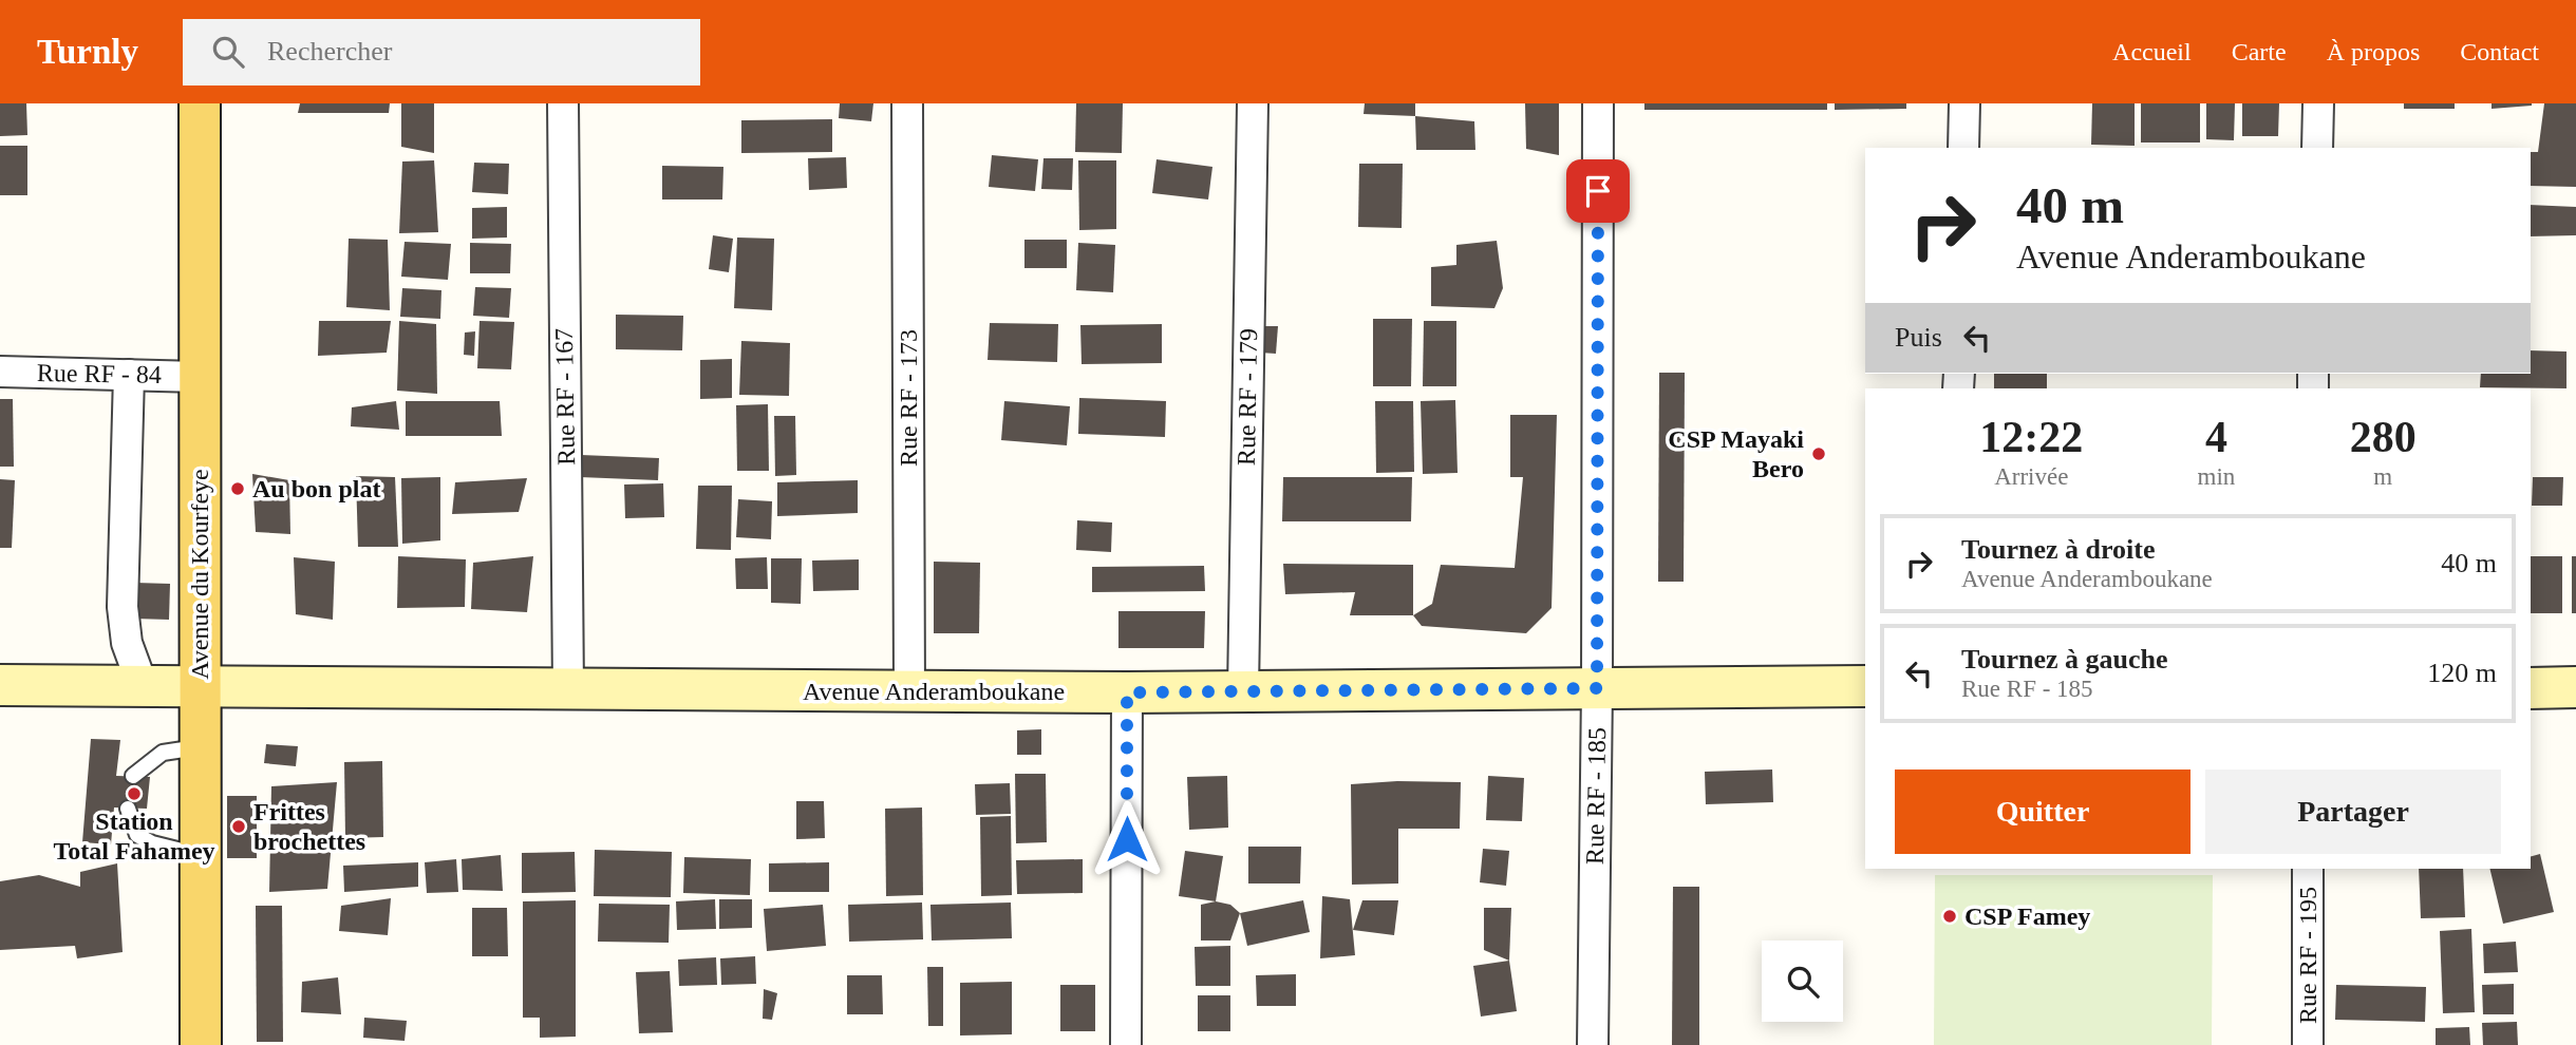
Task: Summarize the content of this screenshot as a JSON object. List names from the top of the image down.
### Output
{
  "streets": {
    "main road": ["Avenue du Kourfeye"],
    "street": [
      "Rue RF - 84",
      "Rue RF - 167",
      "Rue RF - 179",
      "Rue RF - 173",
      "Avenue Anderamboukane",
      "Rue RF - 185",
      "Rue RF - 195"
    ]
  },
  "crossings": [
    ["Rue RF - 84", "Avenue du Kourfeye"],
    ["Rue RF - 167", "Avenue Anderamboukane"],
    ["Rue RF - 179", "Avenue Anderamboukane"],
    ["Rue RF - 173", "Avenue Anderamboukane"],
    ["Avenue du Kourfeye", "Avenue Anderamboukane"],
    ["Avenue Anderamboukane", "Rue RF - 185"]
  ],
  "places": [
    "CSP Mayaki Bero",
    "Au bon plat",
    "Station Total Fahamey",
    "Frittes brochettes",
    "CSP Famey"
  ],
  "page": {
    "header": "Turnly",
    "search": "Rechercher",
    "nav": [
      "Accueil",
      "Carte",
      "À propos",
      "Contact"
    ],
    "turn": ["40 m", "Avenue Anderamboukane"],
    "then": "Puis",
    "eta": [
      "12:22",
      "Arrivée",
      "4",
      "min",
      "280",
      "m"
    ],
    "list": [
      {
        "name": "Tournez à droite",
        "note": "Avenue Anderamboukane",
        "value": "40 m"
      },
      {
        "name": "Tournez à gauche",
        "note": "Rue RF - 185",
        "value": "120 m"
      }
    ],
    "buttons": ["Quitter", "Partager"]
  }
}
